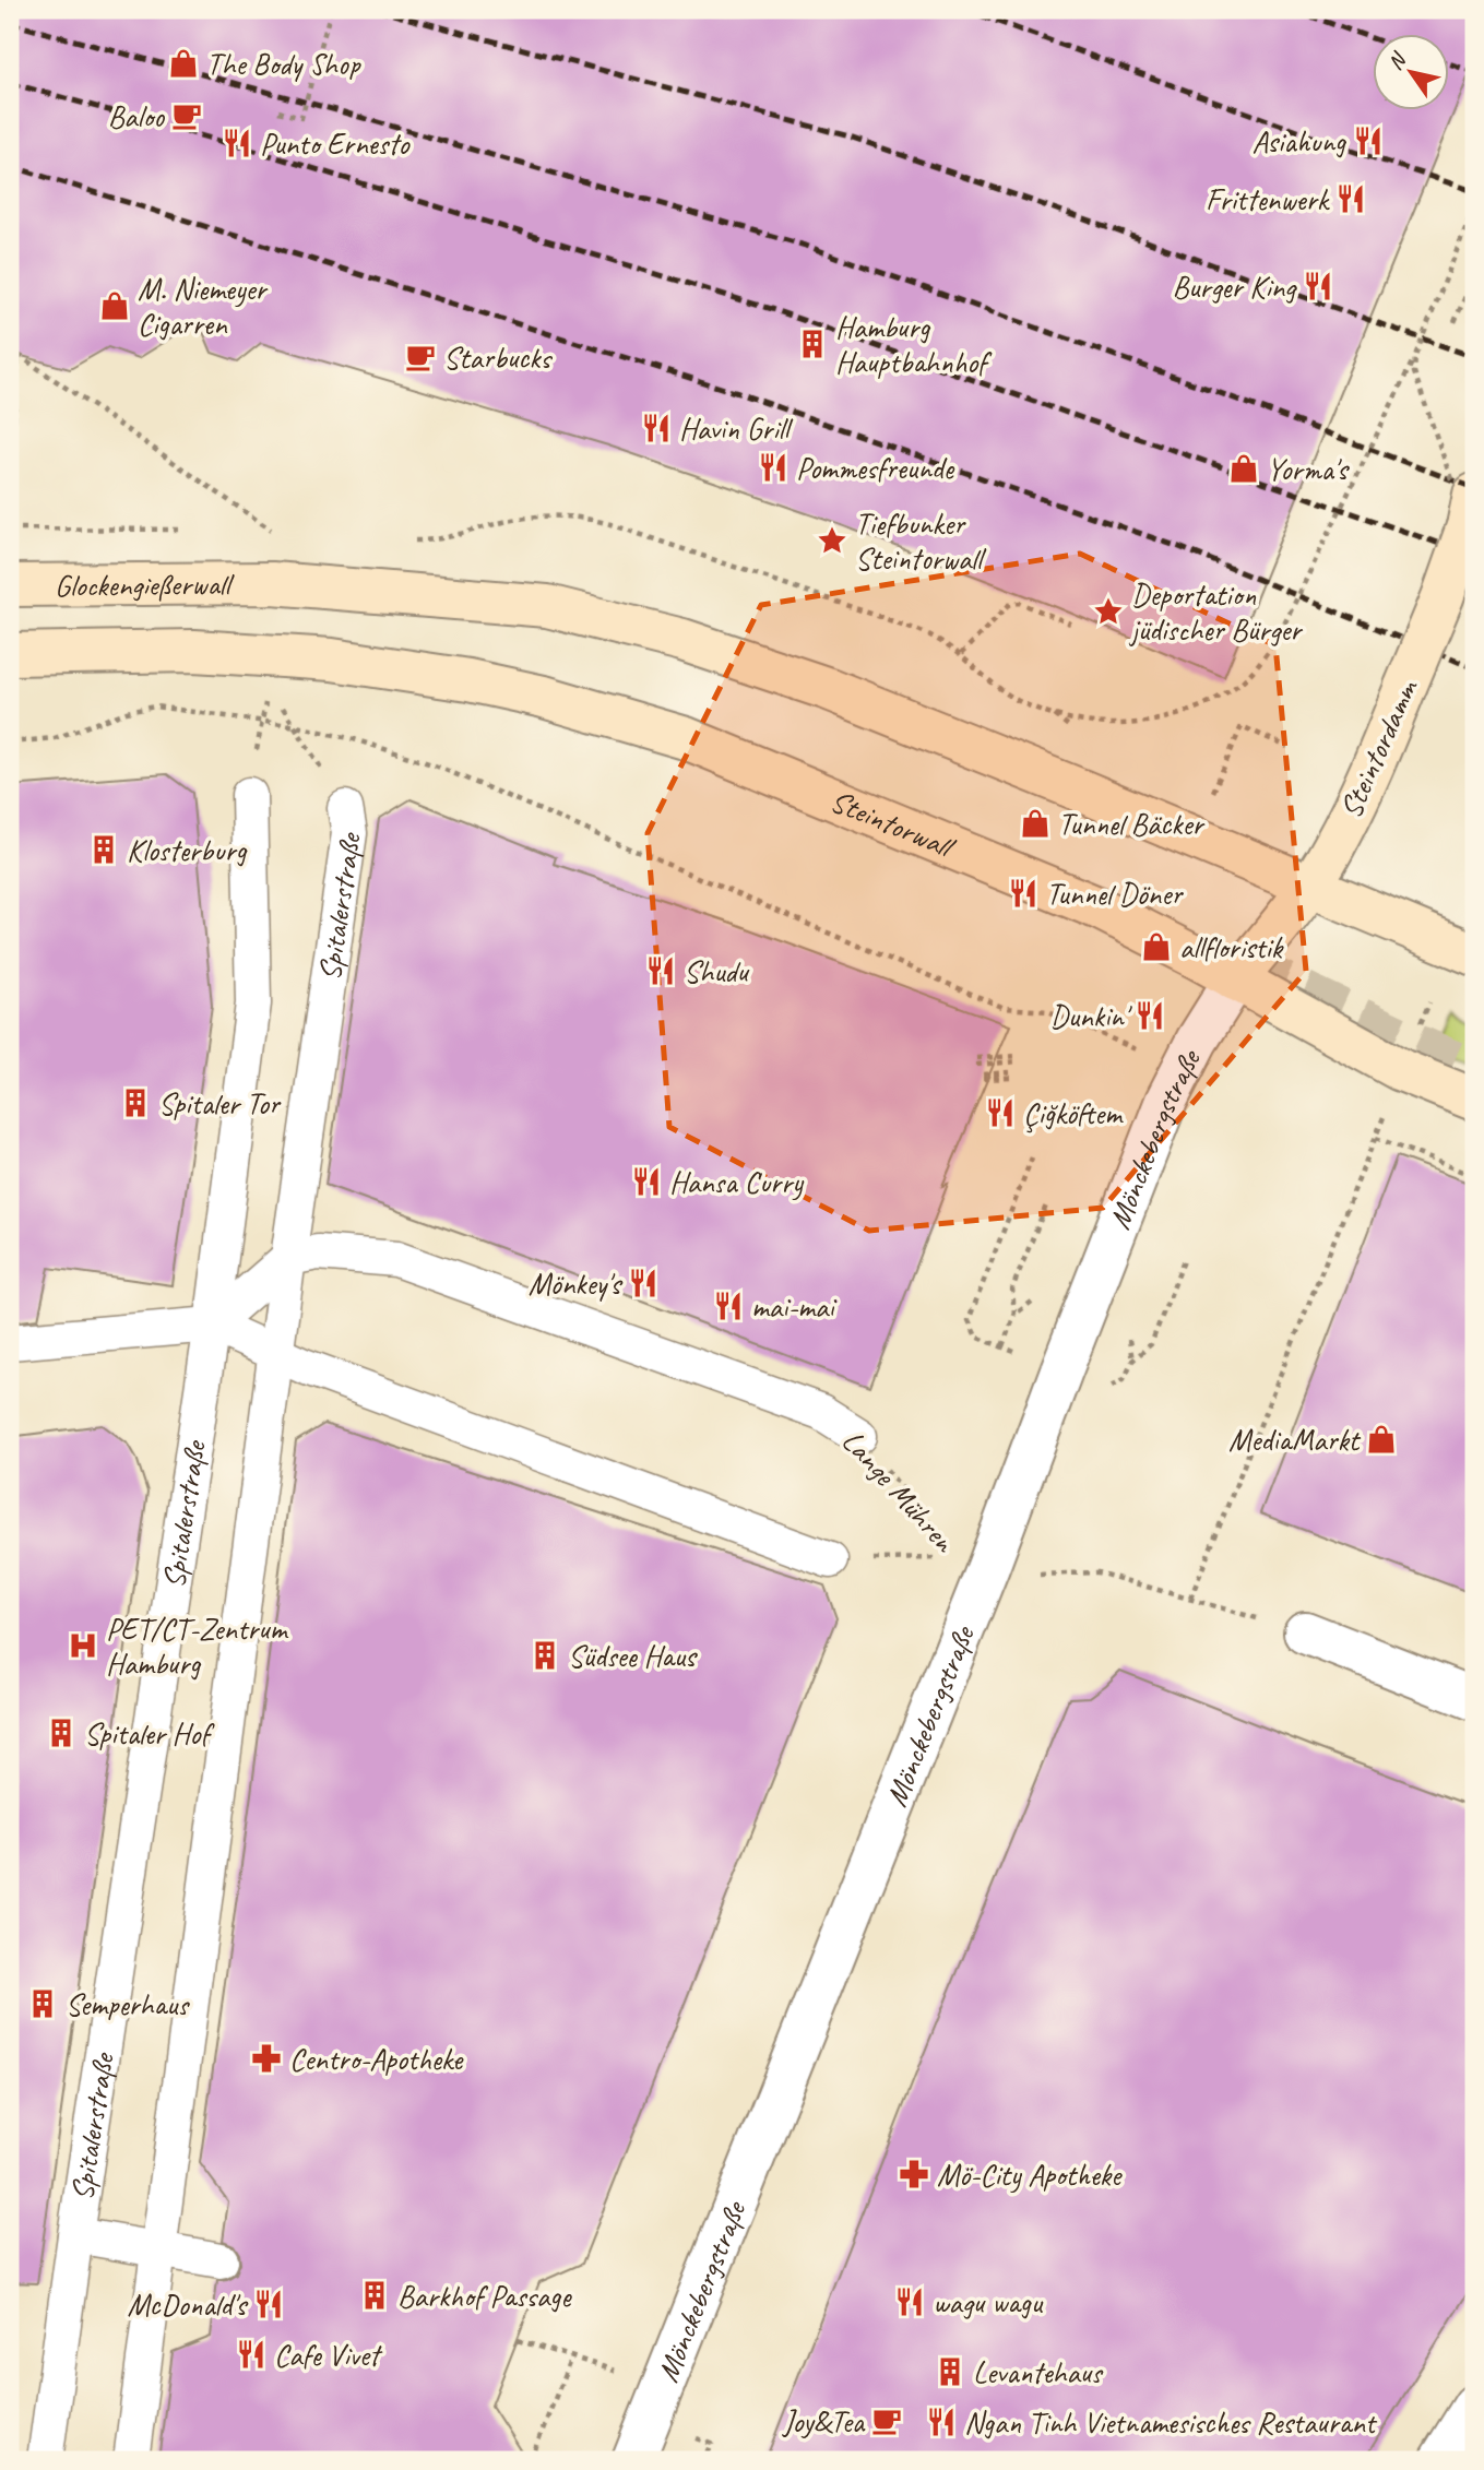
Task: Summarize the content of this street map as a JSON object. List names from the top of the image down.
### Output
{
  "streets": {
    "main road": ["Glockengießerwall", "Steintordamm", "Steintorwall"],
    "street": ["Spitalerstraße", "Mönckebergstraße", "Lange Mühren"]
  },
  "crossings": [
    ["Glockengießerwall", "Steintordamm"],
    ["Steintordamm", "Steintorwall"],
    ["Steintordamm", "Mönckebergstraße"],
    ["Steintorwall", "Mönckebergstraße"],
    ["Spitalerstraße", "Lange Mühren"]
  ],
  "places": {
    "shop": [
      "The Body Shop",
      "M. Niemeyer Cigarren",
      "Yorma's",
      "Tunnel Bäcker",
      "allfloristik",
      "MediaMarkt"
    ],
    "cafe": ["Baloo", "Starbucks", "Joy&Tea"],
    "restaurant": [
      "Asiahung",
      "Punto Ernesto",
      "Frittenwerk",
      "Burger King",
      "Havin Grill",
      "Pommesfreunde",
      "Tunnel Döner",
      "Shudu",
      "Dunkin'",
      "Çiğköftem",
      "Hansa Curry",
      "Mönkey's",
      "mai-mai",
      "wagu wagu",
      "McDonald's",
      "Cafe Vivet",
      "Ngan Tinh Vietnamesisches Restaurant"
    ],
    "building": [
      "Hamburg Hauptbahnhof",
      "Klosterburg",
      "Spitaler Tor",
      "Südsee Haus",
      "Spitaler Hof",
      "Semperhaus",
      "Barkhof Passage",
      "Levantehaus"
    ],
    "place": ["Tiefbunker Steintorwall", "Deportation jüdischer Bürger"],
    "hospital": ["PET/CT-Zentrum Hamburg"],
    "pharmacy": ["Centro-Apotheke", "Mö-City Apotheke"]
  },
  "north": "top left"
}
